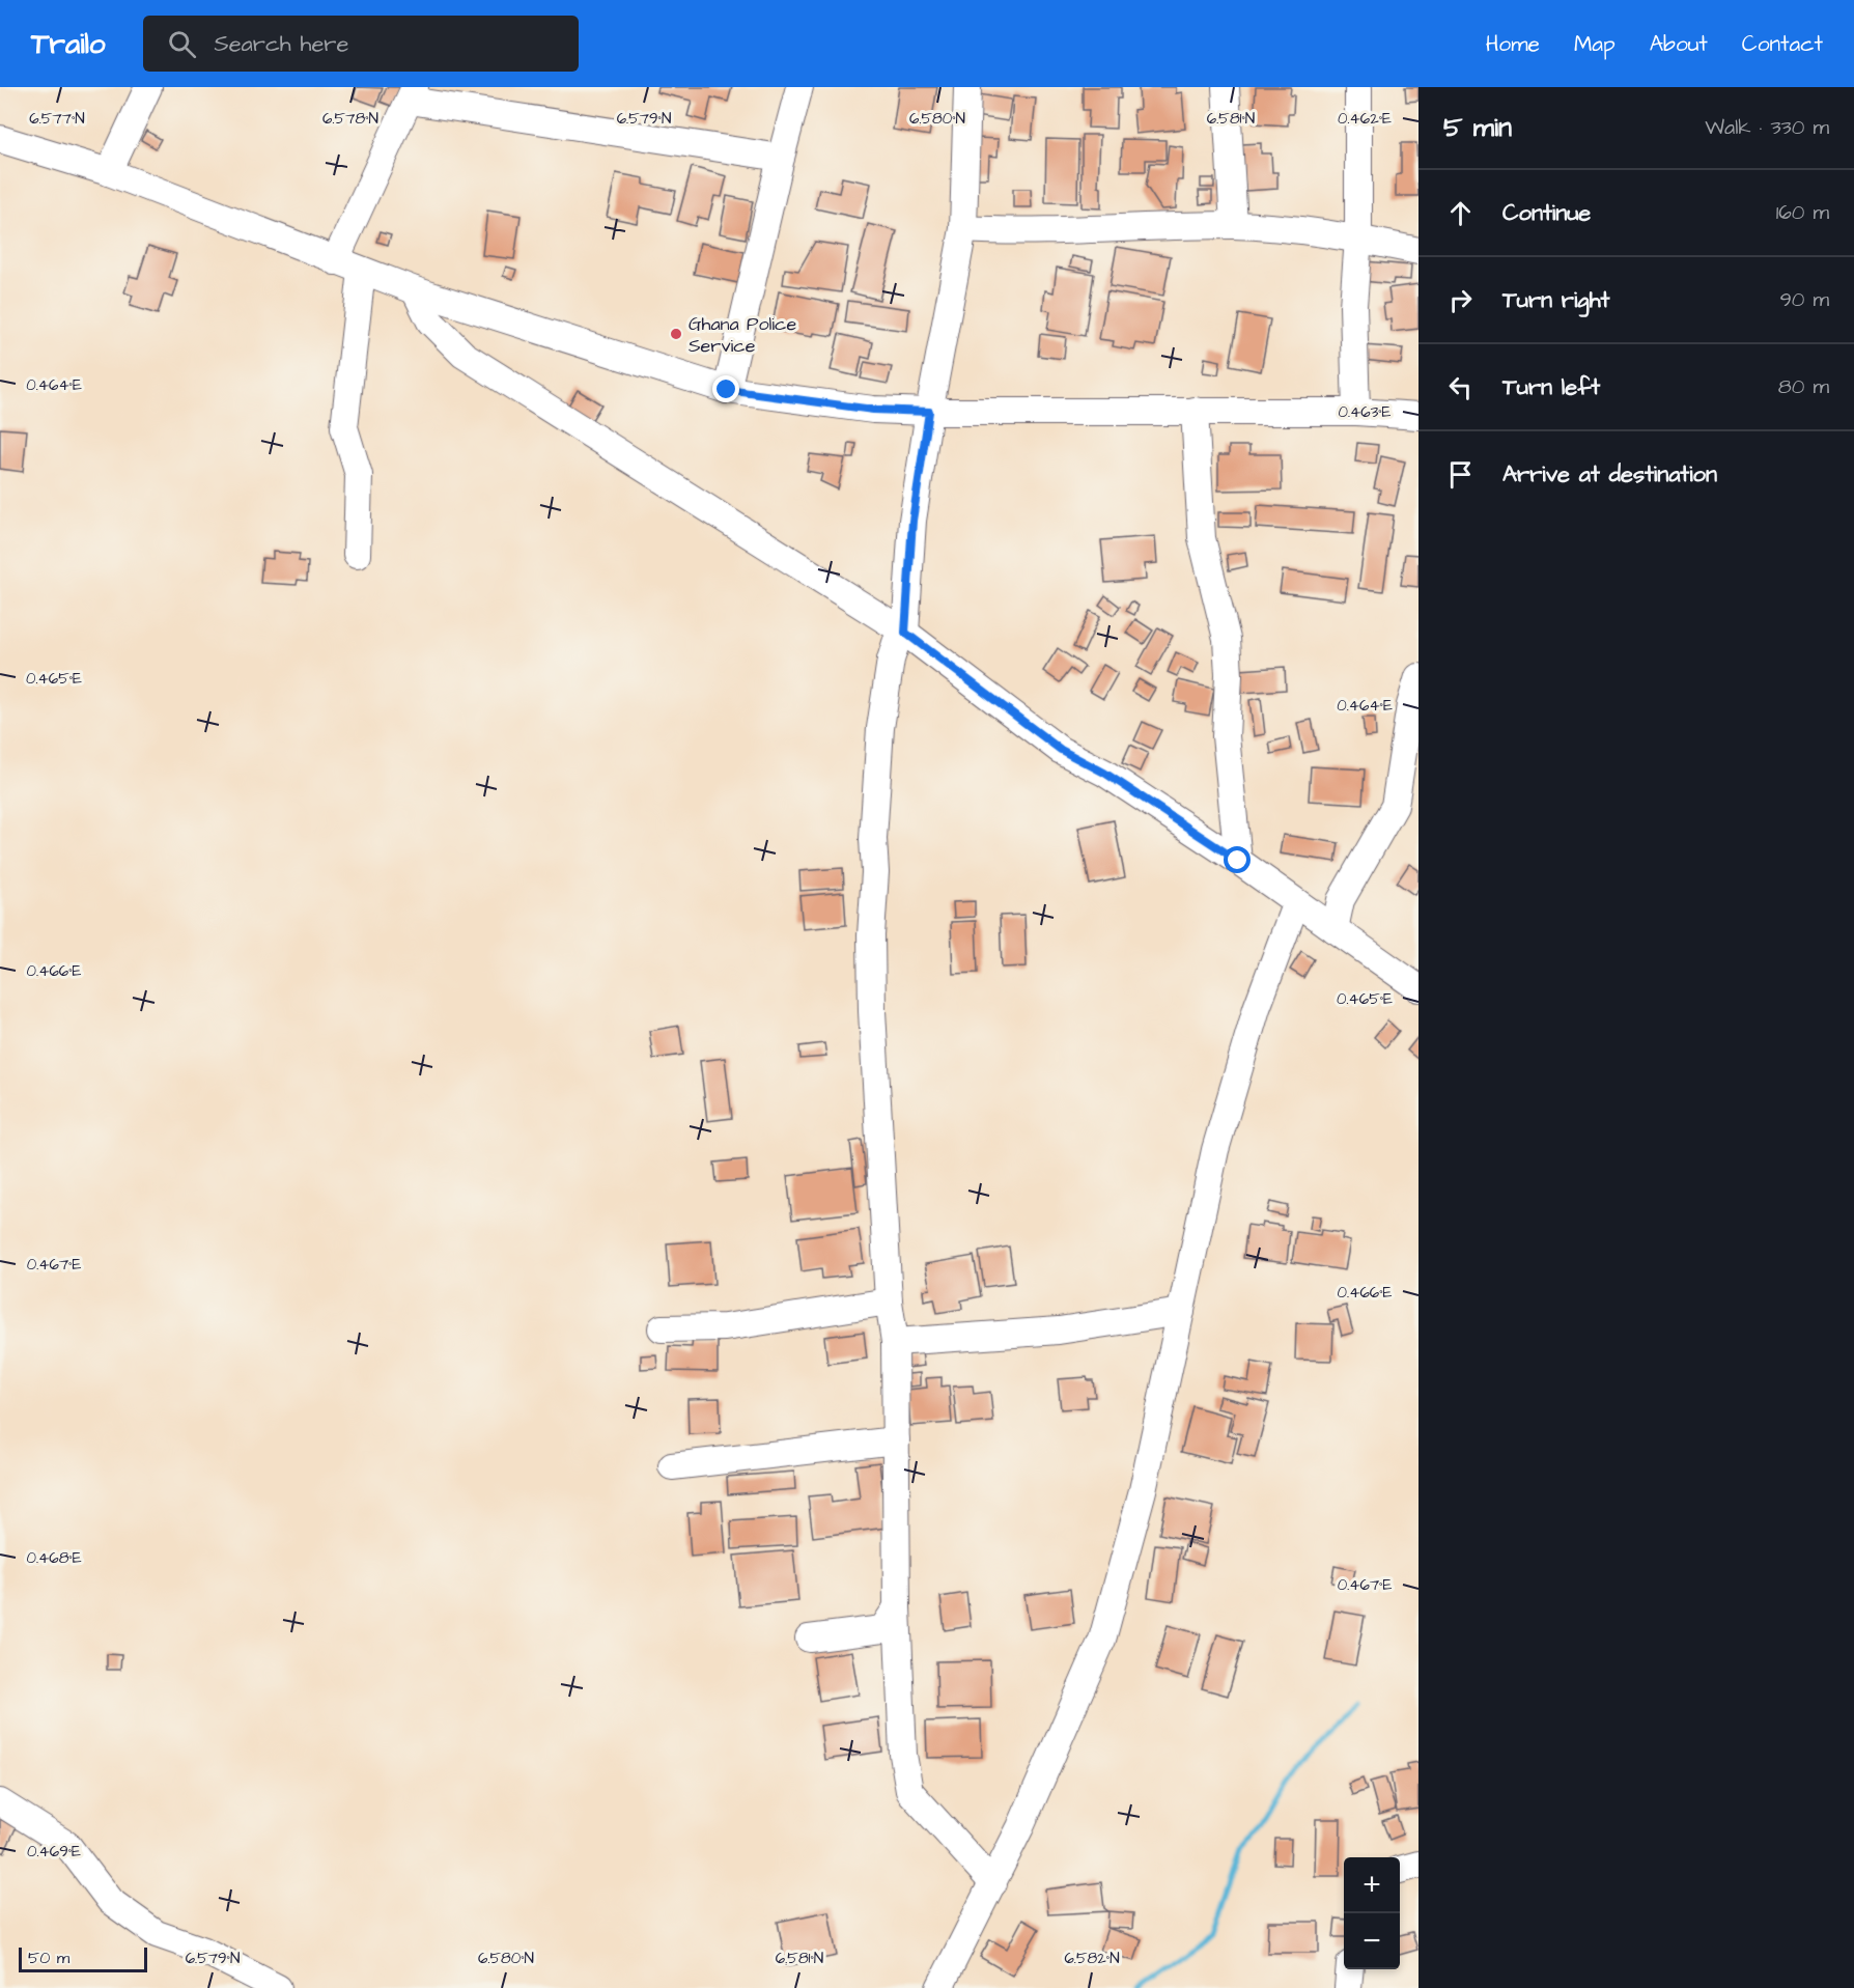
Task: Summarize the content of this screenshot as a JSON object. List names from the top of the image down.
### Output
{
  "places": ["Ghana Police Service"],
  "scale_bar": "50 m",
  "page": {
    "header": "Trailo",
    "search": "Search here",
    "nav": [
      "Home",
      "Map",
      "About",
      "Contact"
    ],
    "heading": ["5 min", "Walk · 330 m"],
    "list": [
      ["Continue", "160 m"],
      ["Turn right", "90 m"],
      ["Turn left", "80 m"],
      "Arrive at destination"
    ],
    "map_buttons": ["+", "−"],
    "scale": "50 m"
  },
  "coordinates": [
    "6.577°N",
    "6.578°N",
    "6.579°N",
    "6.580°N",
    "6.581°N",
    "0.462°E",
    "0.464°E",
    "0.463°E",
    "0.465°E",
    "0.466°E",
    "0.467°E",
    "0.468°E",
    "0.469°E",
    "6.582°N"
  ]
}
